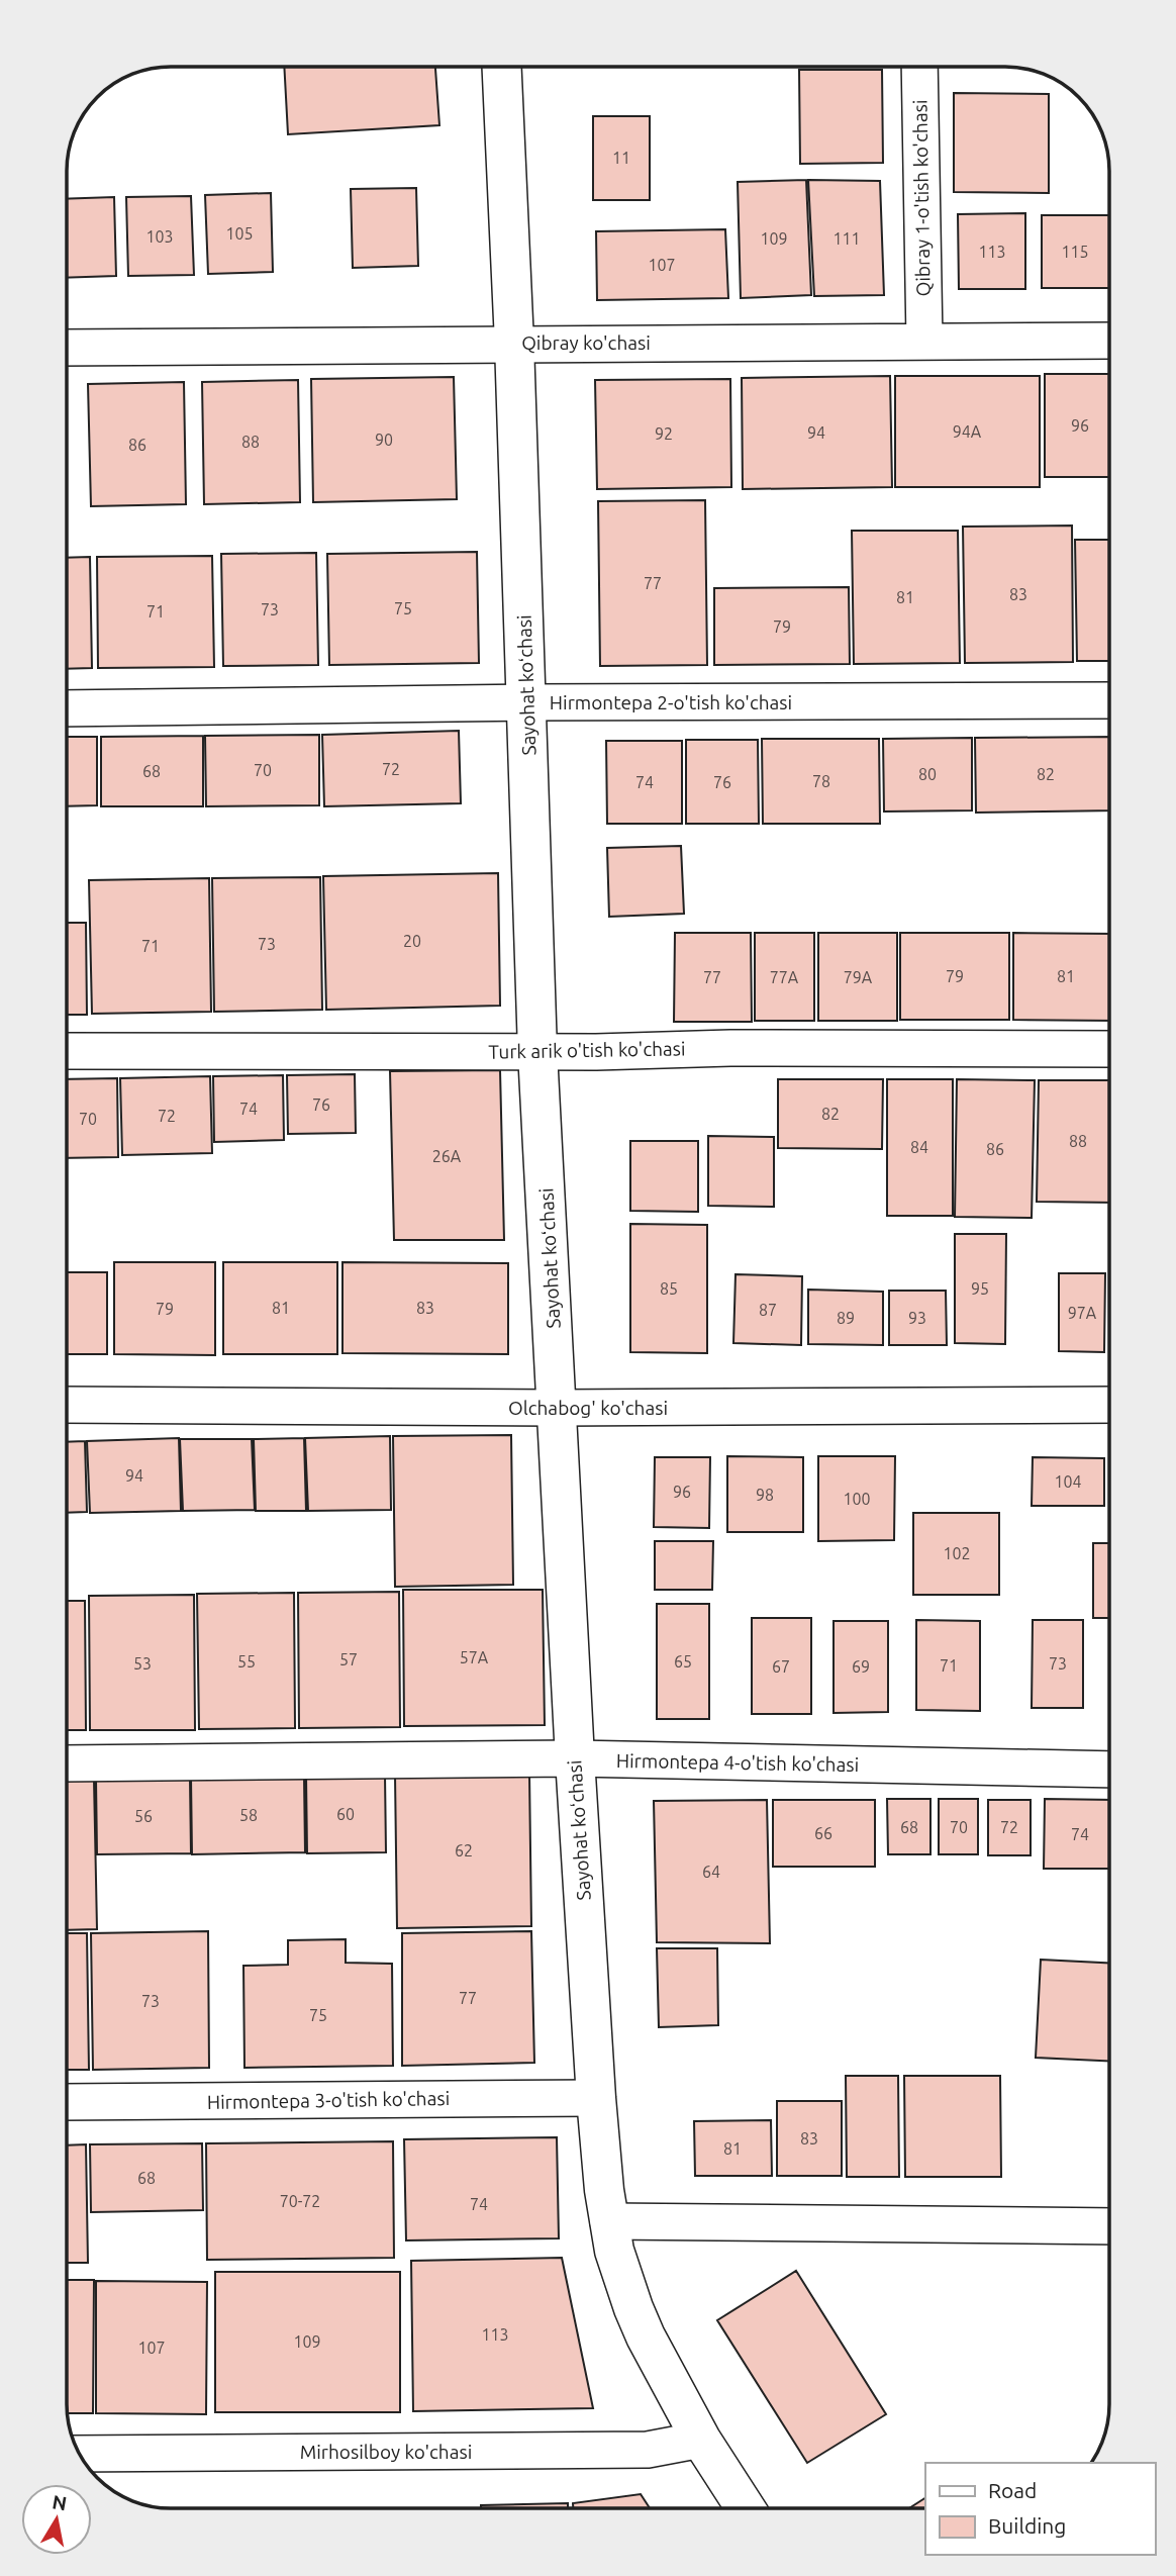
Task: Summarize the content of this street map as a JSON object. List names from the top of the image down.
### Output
{
  "streets": {
    "street": [
      "Qibray 1-o'tish ko'chasi",
      "Qibray ko'chasi",
      "Sayohat koʻchasi",
      "Hirmontepa 2-o'tish ko'chasi",
      "Turk arik o'tish ko'chasi",
      "Olchabog' ko'chasi",
      "Hirmontepa 4-o'tish ko'chasi",
      "Hirmontepa 3-o'tish ko'chasi",
      "Mirhosilboy ko'chasi"
    ]
  },
  "crossings": [
    ["Qibray 1-o'tish ko'chasi", "Qibray ko'chasi"],
    ["Qibray ko'chasi", "Sayohat koʻchasi"],
    ["Sayohat koʻchasi", "Hirmontepa 2-o'tish ko'chasi"],
    ["Sayohat koʻchasi", "Turk arik o'tish ko'chasi"],
    ["Sayohat koʻchasi", "Olchabog' ko'chasi"],
    ["Sayohat koʻchasi", "Hirmontepa 4-o'tish ko'chasi"],
    ["Sayohat koʻchasi", "Hirmontepa 3-o'tish ko'chasi"],
    ["Sayohat koʻchasi", "Mirhosilboy ko'chasi"]
  ],
  "house_numbers": [
    "11",
    "105",
    "103",
    "109",
    "111",
    "113",
    "115",
    "107",
    "96",
    "94A",
    "94",
    "92",
    "90",
    "88",
    "86",
    "77",
    "83",
    "81",
    "75",
    "73",
    "71",
    "79",
    "72",
    "70",
    "68",
    "80",
    "82",
    "78",
    "74",
    "76",
    "20",
    "73",
    "71",
    "79",
    "81",
    "77",
    "77A",
    "79A",
    "76",
    "74",
    "82",
    "72",
    "70",
    "88",
    "84",
    "86",
    "26A",
    "85",
    "95",
    "81",
    "83",
    "79",
    "87",
    "97A",
    "89",
    "93",
    "94",
    "104",
    "96",
    "98",
    "100",
    "102",
    "57A",
    "57",
    "55",
    "65",
    "53",
    "73",
    "71",
    "67",
    "69",
    "60",
    "58",
    "56",
    "68",
    "70",
    "72",
    "66",
    "74",
    "62",
    "64",
    "77",
    "73",
    "75",
    "83",
    "81",
    "68",
    "70-72",
    "74",
    "113",
    "109",
    "107"
  ],
  "legend": ["Road", "Building"],
  "north": "top"
}
